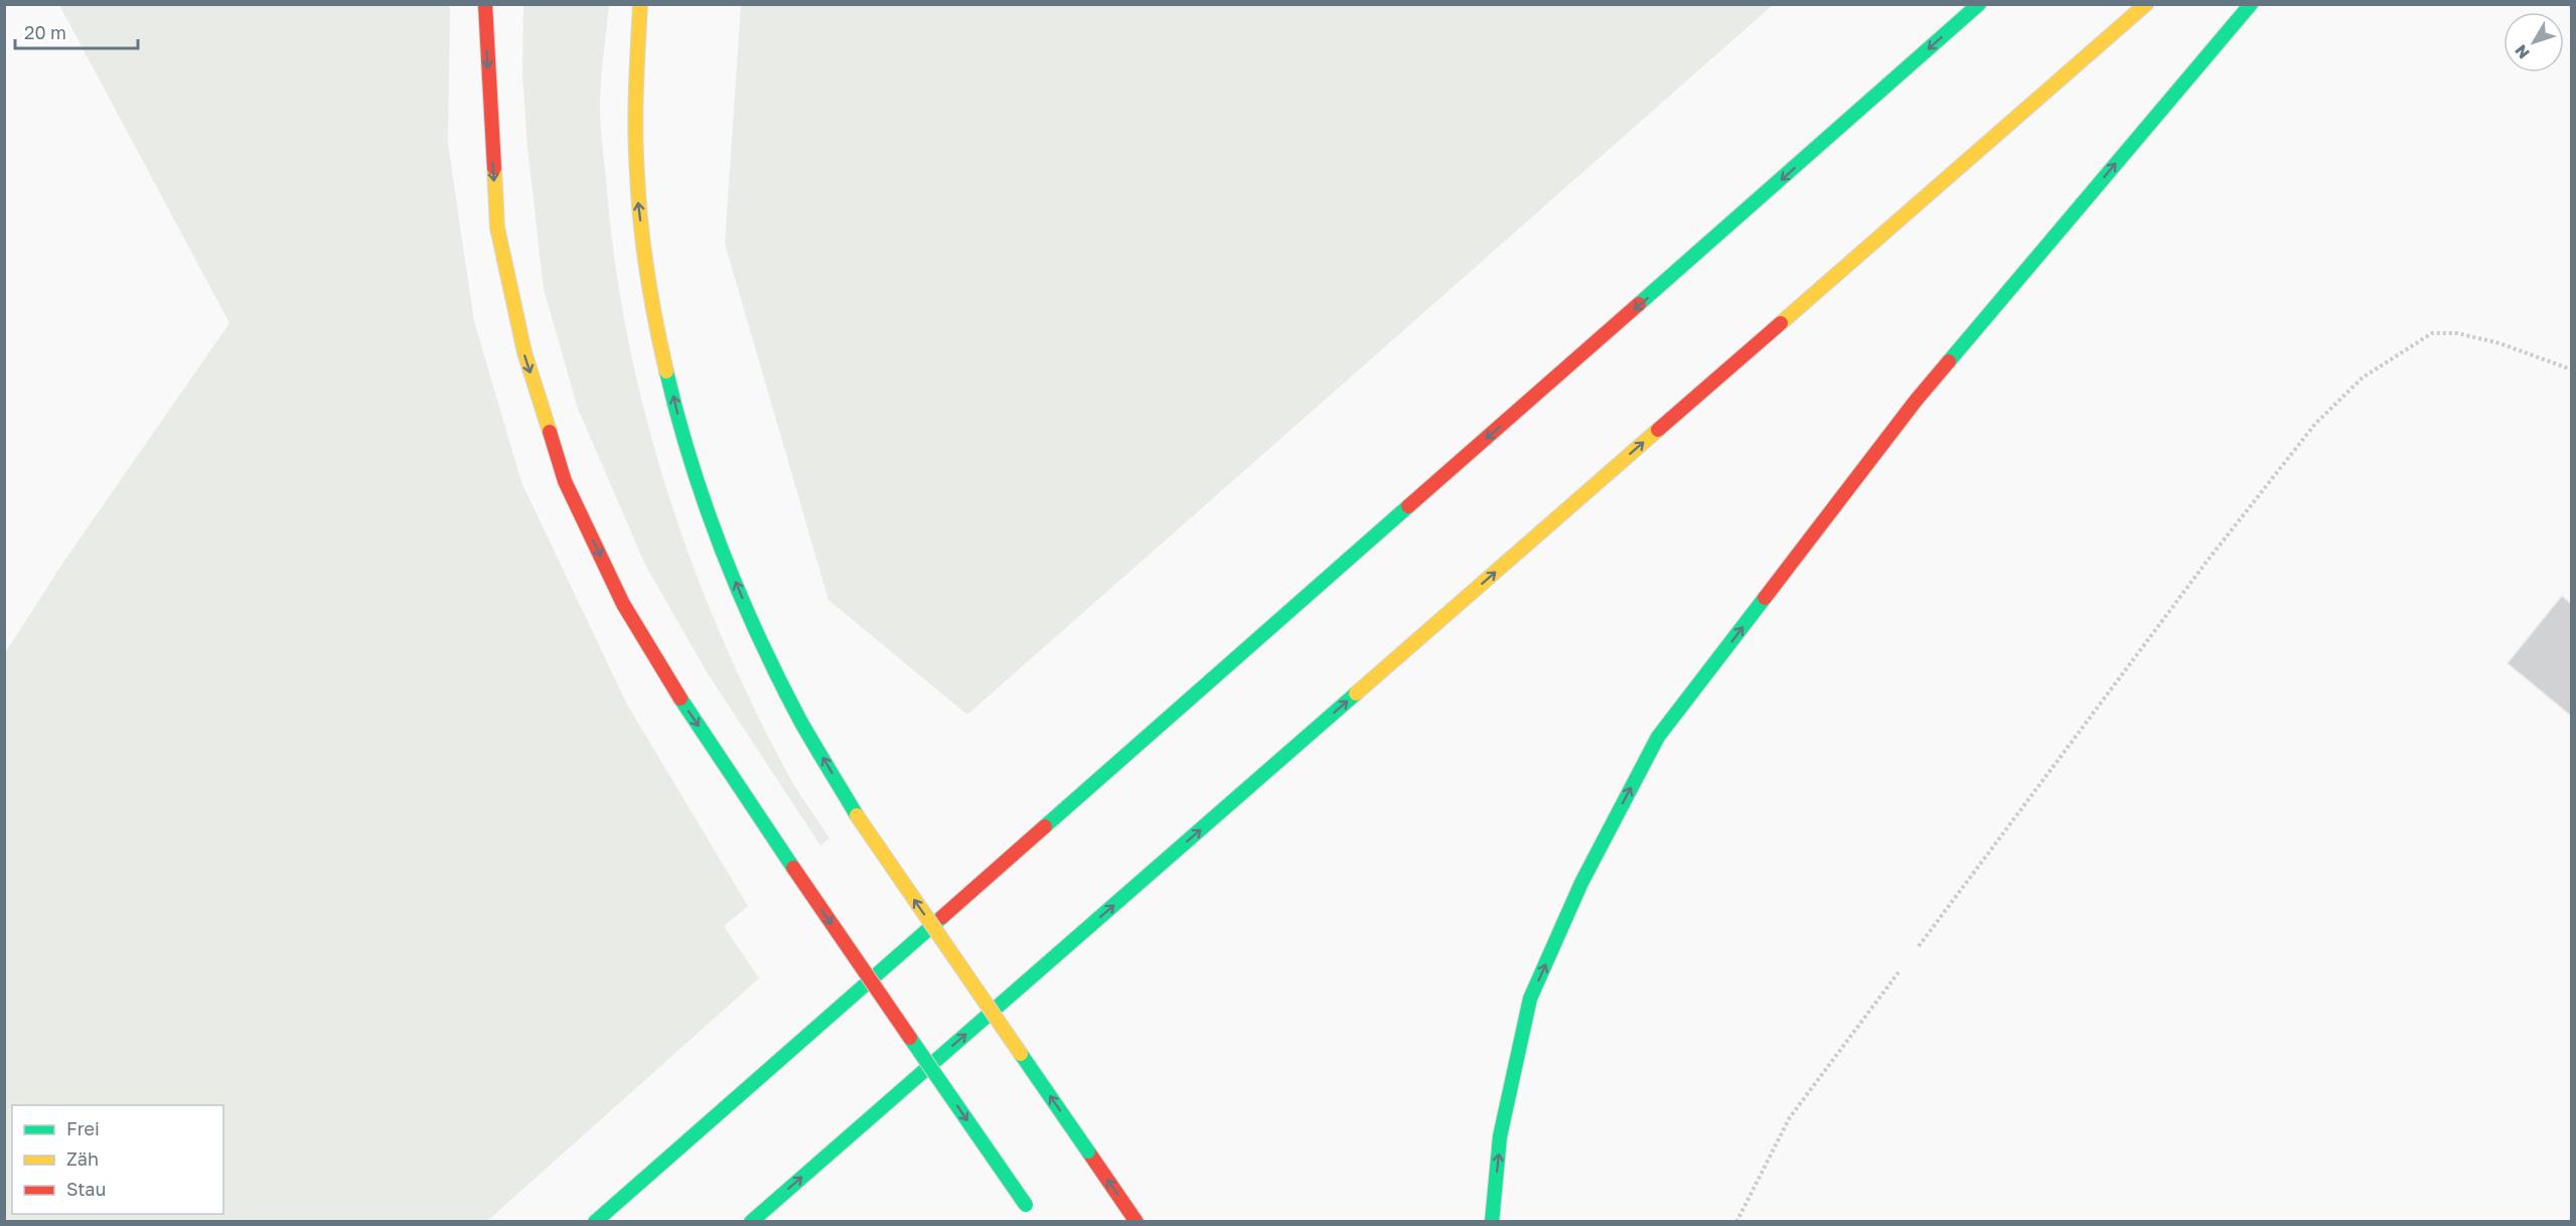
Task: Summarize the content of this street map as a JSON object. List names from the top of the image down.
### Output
{
  "legend": ["Frei", "Zäh", "Stau"],
  "scale_bar": "20 m",
  "north": "bottom left"
}
